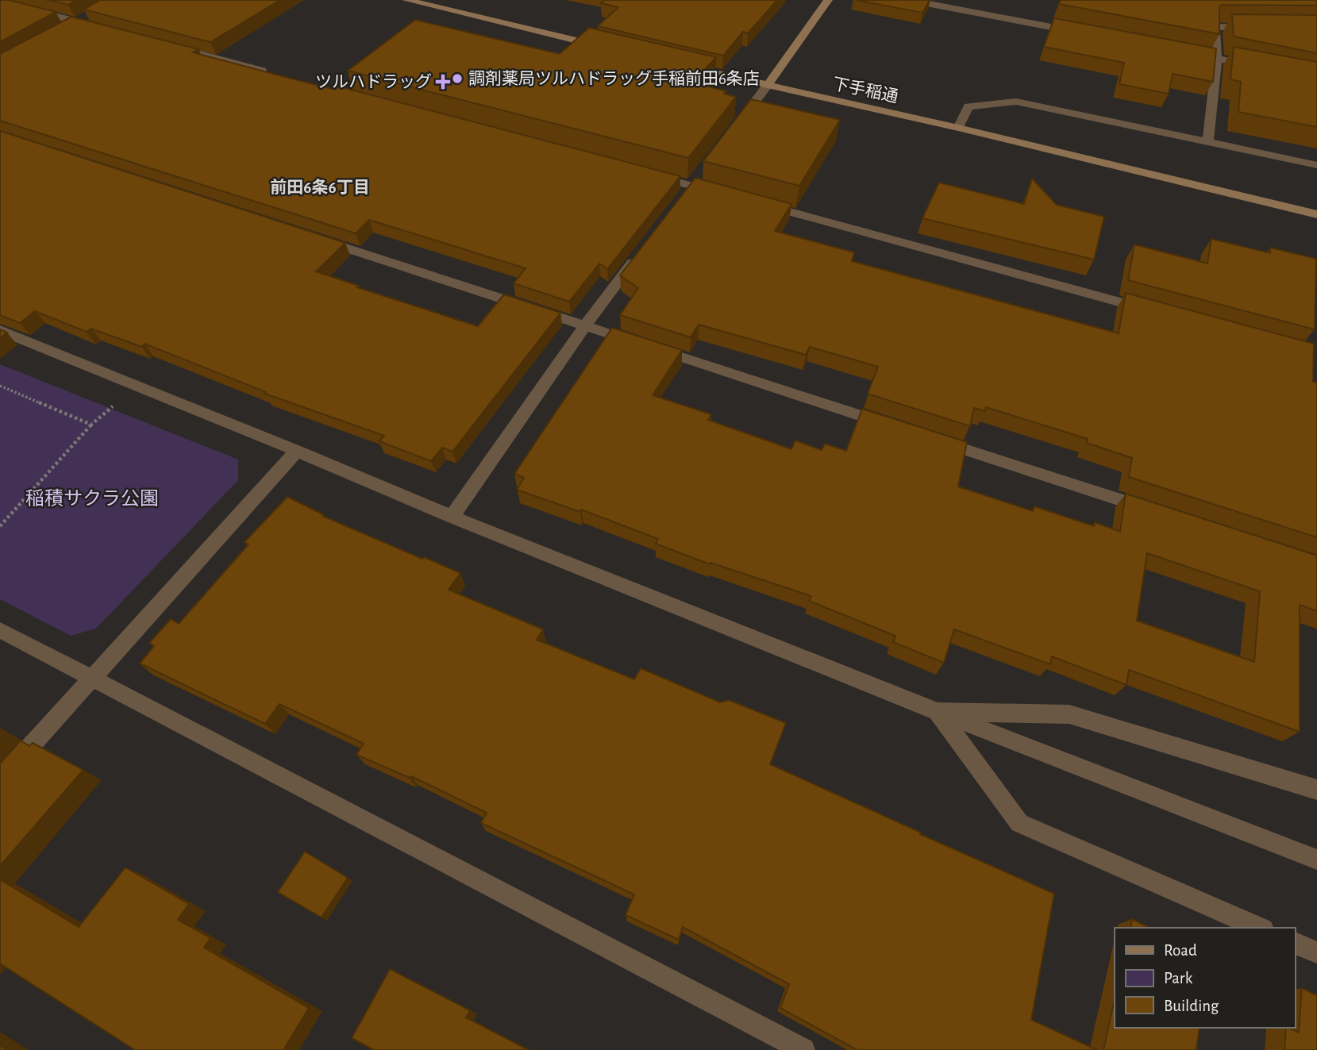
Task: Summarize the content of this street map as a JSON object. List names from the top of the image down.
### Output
{
  "streets": {
    "main road": ["下手稲通"]
  },
  "districts": ["前田6条6丁目"],
  "parks": ["稲積サクラ公園"],
  "places": {
    "other": ["調剤薬局ツルハドラッグ手稲前田6条店"],
    "health": ["ツルハドラッグ"]
  },
  "legend": ["Road", "Park", "Building"]
}
